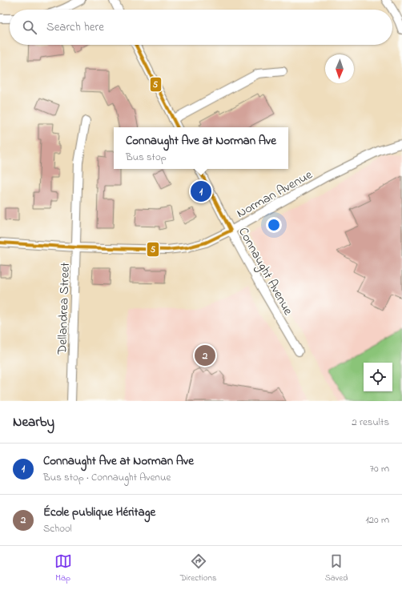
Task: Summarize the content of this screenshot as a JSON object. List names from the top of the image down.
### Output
{
  "streets": {
    "street": ["Norman Avenue", "Connaught Avenue", "Dellandrea Street"]
  },
  "crossings": [
    ["Norman Avenue", "Connaught Avenue"],
    ["Norman Avenue", "Dellandrea Street"]
  ],
  "lines": ["transit line 5"],
  "north": "bottom",
  "page": {
    "search": "Search here",
    "popup": ["Connaught Ave at Norman Ave", "Bus stop"],
    "pins": ["1", "2"],
    "heading": ["Nearby", "2 results"],
    "list": [
      {
        "mark": "1",
        "name": "Connaught Ave at Norman Ave",
        "note": "Bus stop · Connaught Avenue",
        "value": "70 m"
      },
      {
        "mark": "2",
        "name": "École publique Héritage",
        "note": "School",
        "value": "120 m"
      }
    ],
    "nav": ["Map", "Directions", "Saved"]
  }
}
